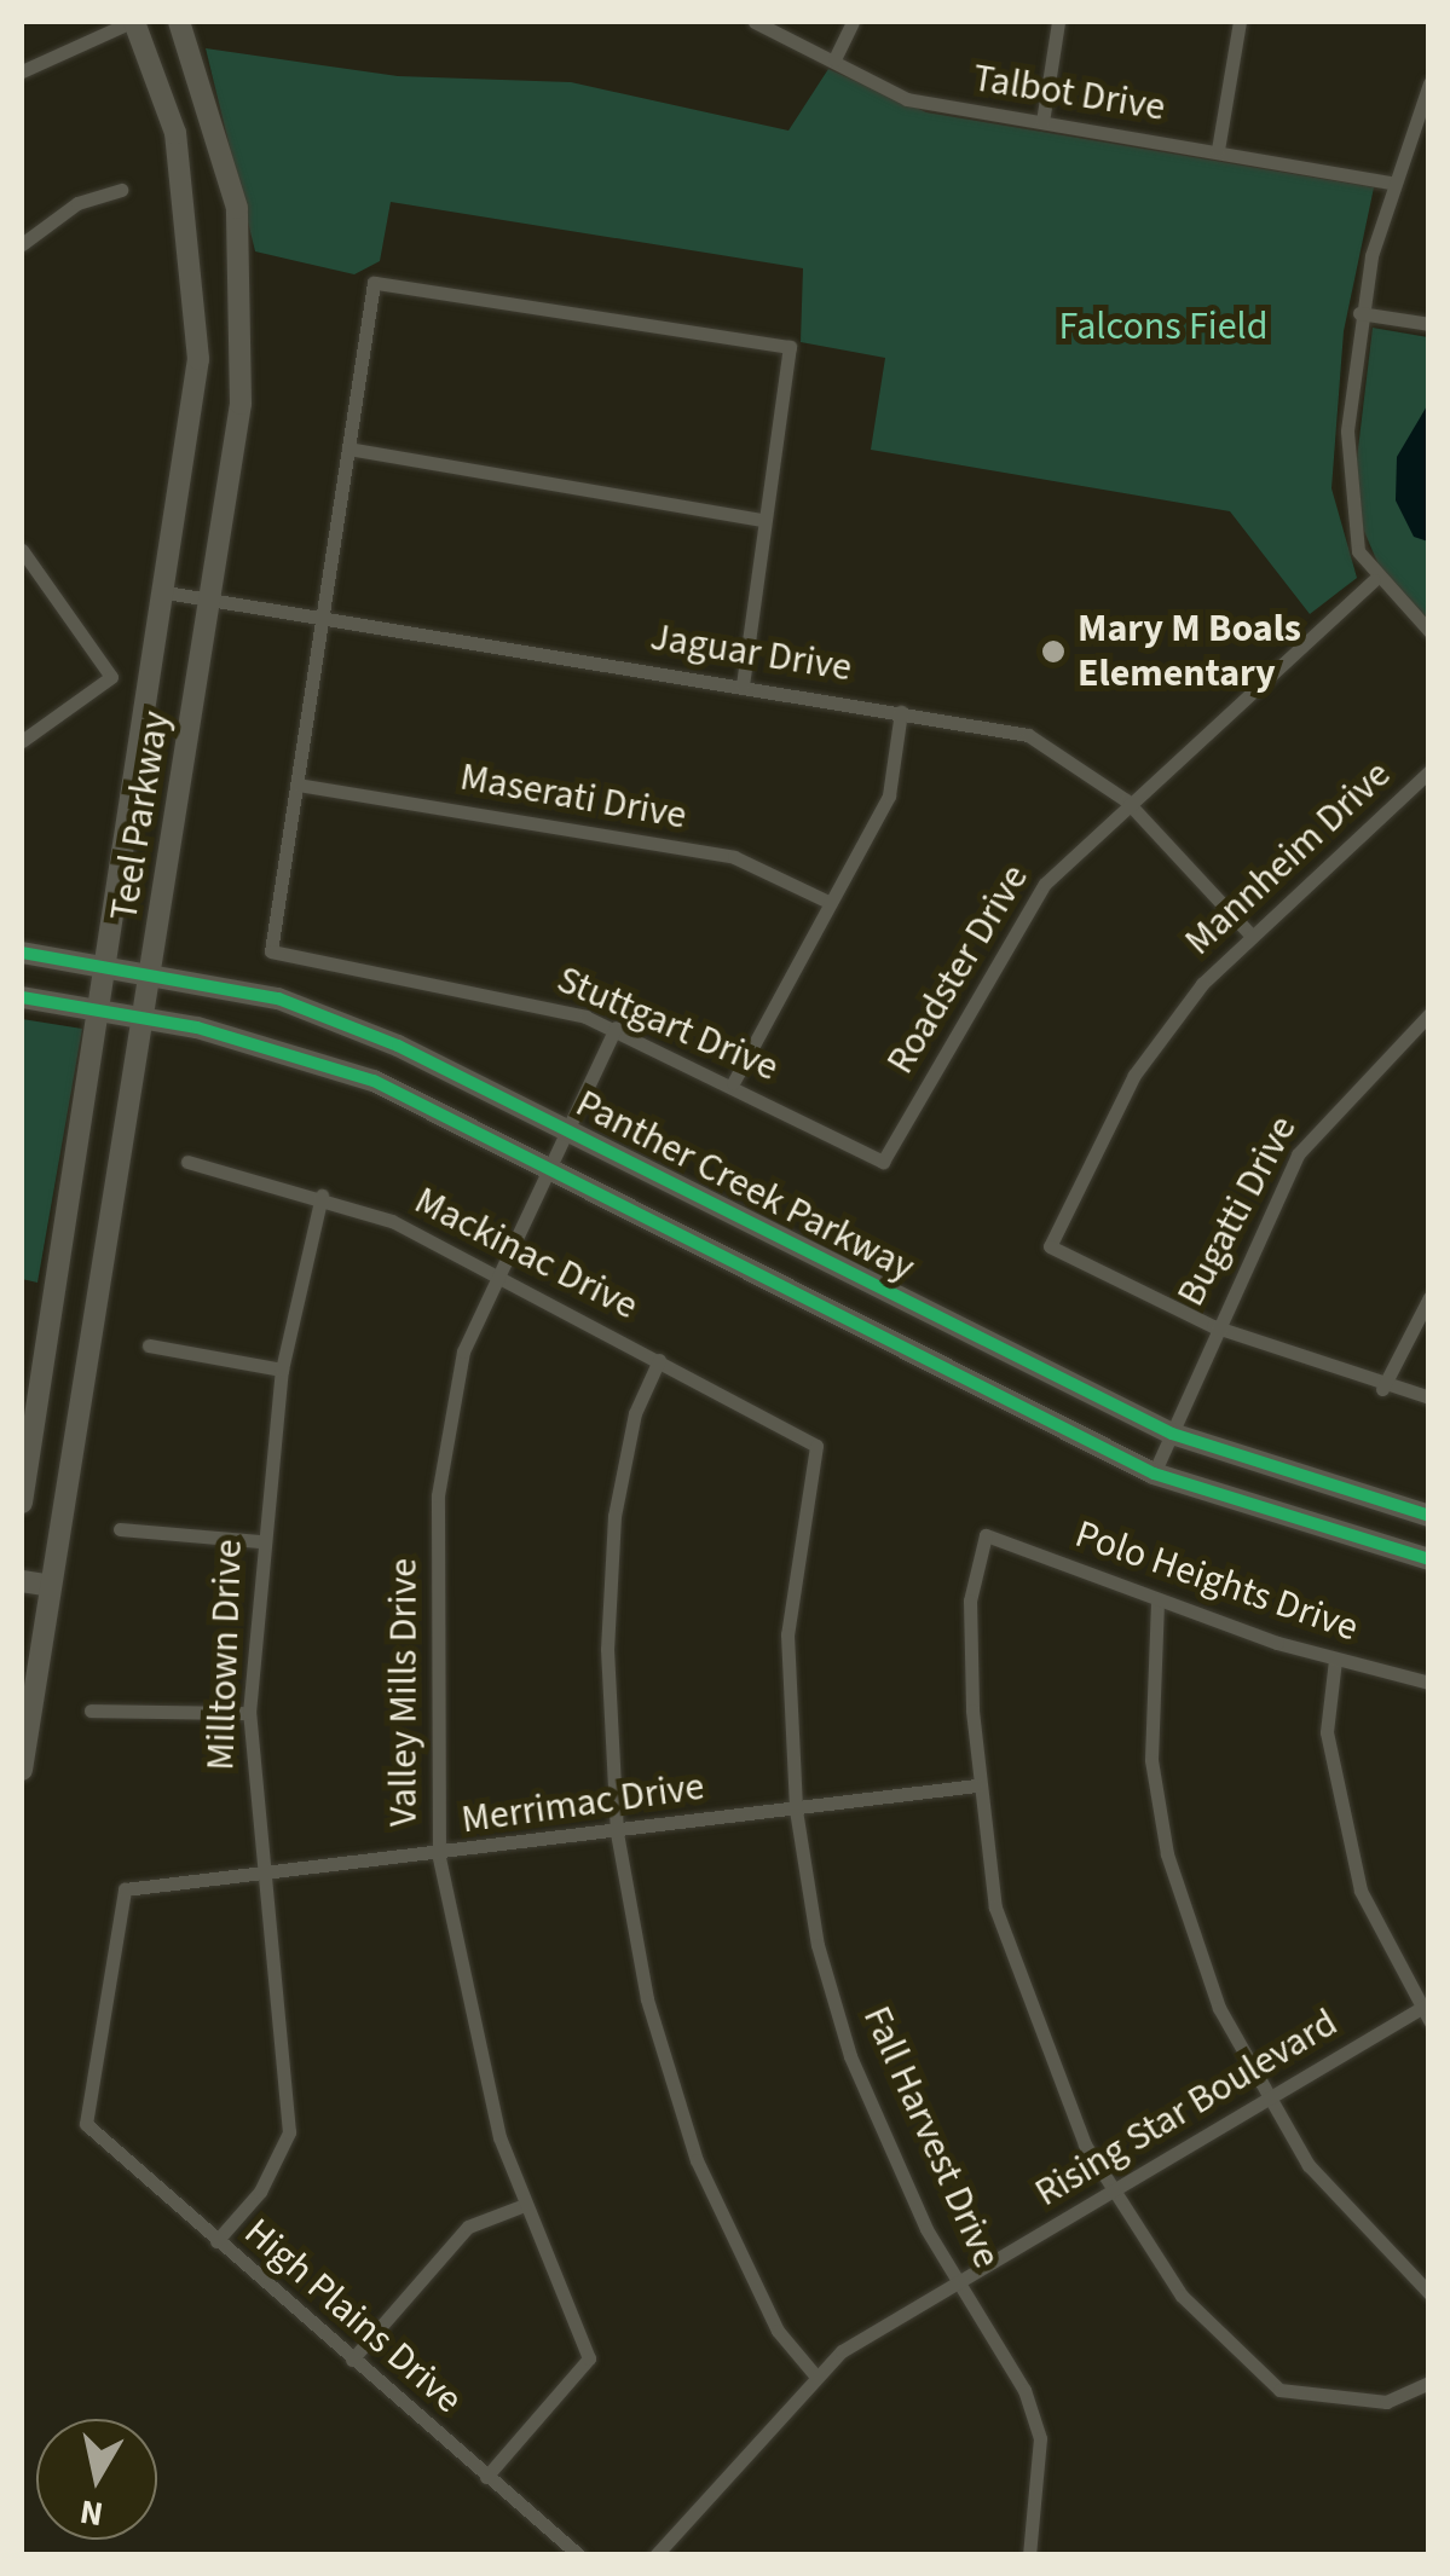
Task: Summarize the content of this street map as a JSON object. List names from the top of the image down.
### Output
{
  "streets": {
    "main road": ["Teel Parkway", "Panther Creek Parkway"],
    "street": [
      "Talbot Drive",
      "Jaguar Drive",
      "Maserati Drive",
      "Mannheim Drive",
      "Roadster Drive",
      "Stuttgart Drive",
      "Bugatti Drive",
      "Mackinac Drive",
      "Polo Heights Drive",
      "Milltown Drive",
      "Valley Mills Drive",
      "Merrimac Drive",
      "Rising Star Boulevard",
      "Fall Harvest Drive",
      "High Plains Drive"
    ]
  },
  "crossings": [
    ["Jaguar Drive", "Teel Parkway"],
    ["Jaguar Drive", "Mannheim Drive"],
    ["Jaguar Drive", "Roadster Drive"],
    ["Maserati Drive", "Stuttgart Drive"],
    ["Teel Parkway", "Panther Creek Parkway"],
    ["Mannheim Drive", "Bugatti Drive"],
    ["Roadster Drive", "Stuttgart Drive"],
    ["Stuttgart Drive", "Valley Mills Drive"],
    ["Panther Creek Parkway", "Bugatti Drive"],
    ["Panther Creek Parkway", "Valley Mills Drive"],
    ["Mackinac Drive", "Milltown Drive"],
    ["Mackinac Drive", "Valley Mills Drive"],
    ["Mackinac Drive", "Fall Harvest Drive"],
    ["Polo Heights Drive", "Merrimac Drive"],
    ["Milltown Drive", "Merrimac Drive"],
    ["Milltown Drive", "High Plains Drive"],
    ["Valley Mills Drive", "Merrimac Drive"],
    ["Valley Mills Drive", "High Plains Drive"],
    ["Merrimac Drive", "Fall Harvest Drive"],
    ["Merrimac Drive", "High Plains Drive"],
    ["Rising Star Boulevard", "Fall Harvest Drive"]
  ],
  "parks": ["Falcons Field"],
  "places": ["Mary M Boals Elementary"],
  "north": "bottom"
}
